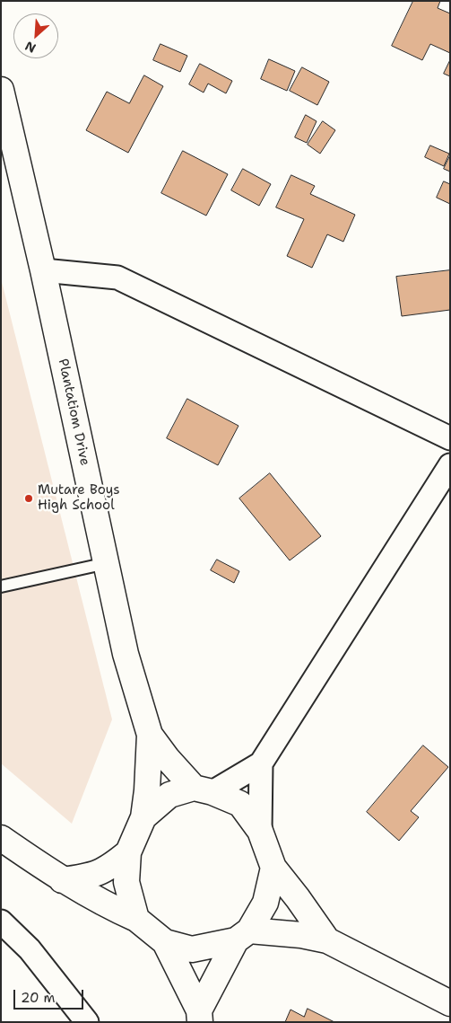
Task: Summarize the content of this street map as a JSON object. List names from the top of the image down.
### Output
{
  "streets": {
    "street": ["Plantatiom Drive"]
  },
  "places": ["Mutare Boys High School"],
  "scale_bar": "20 m",
  "north": "bottom left"
}
